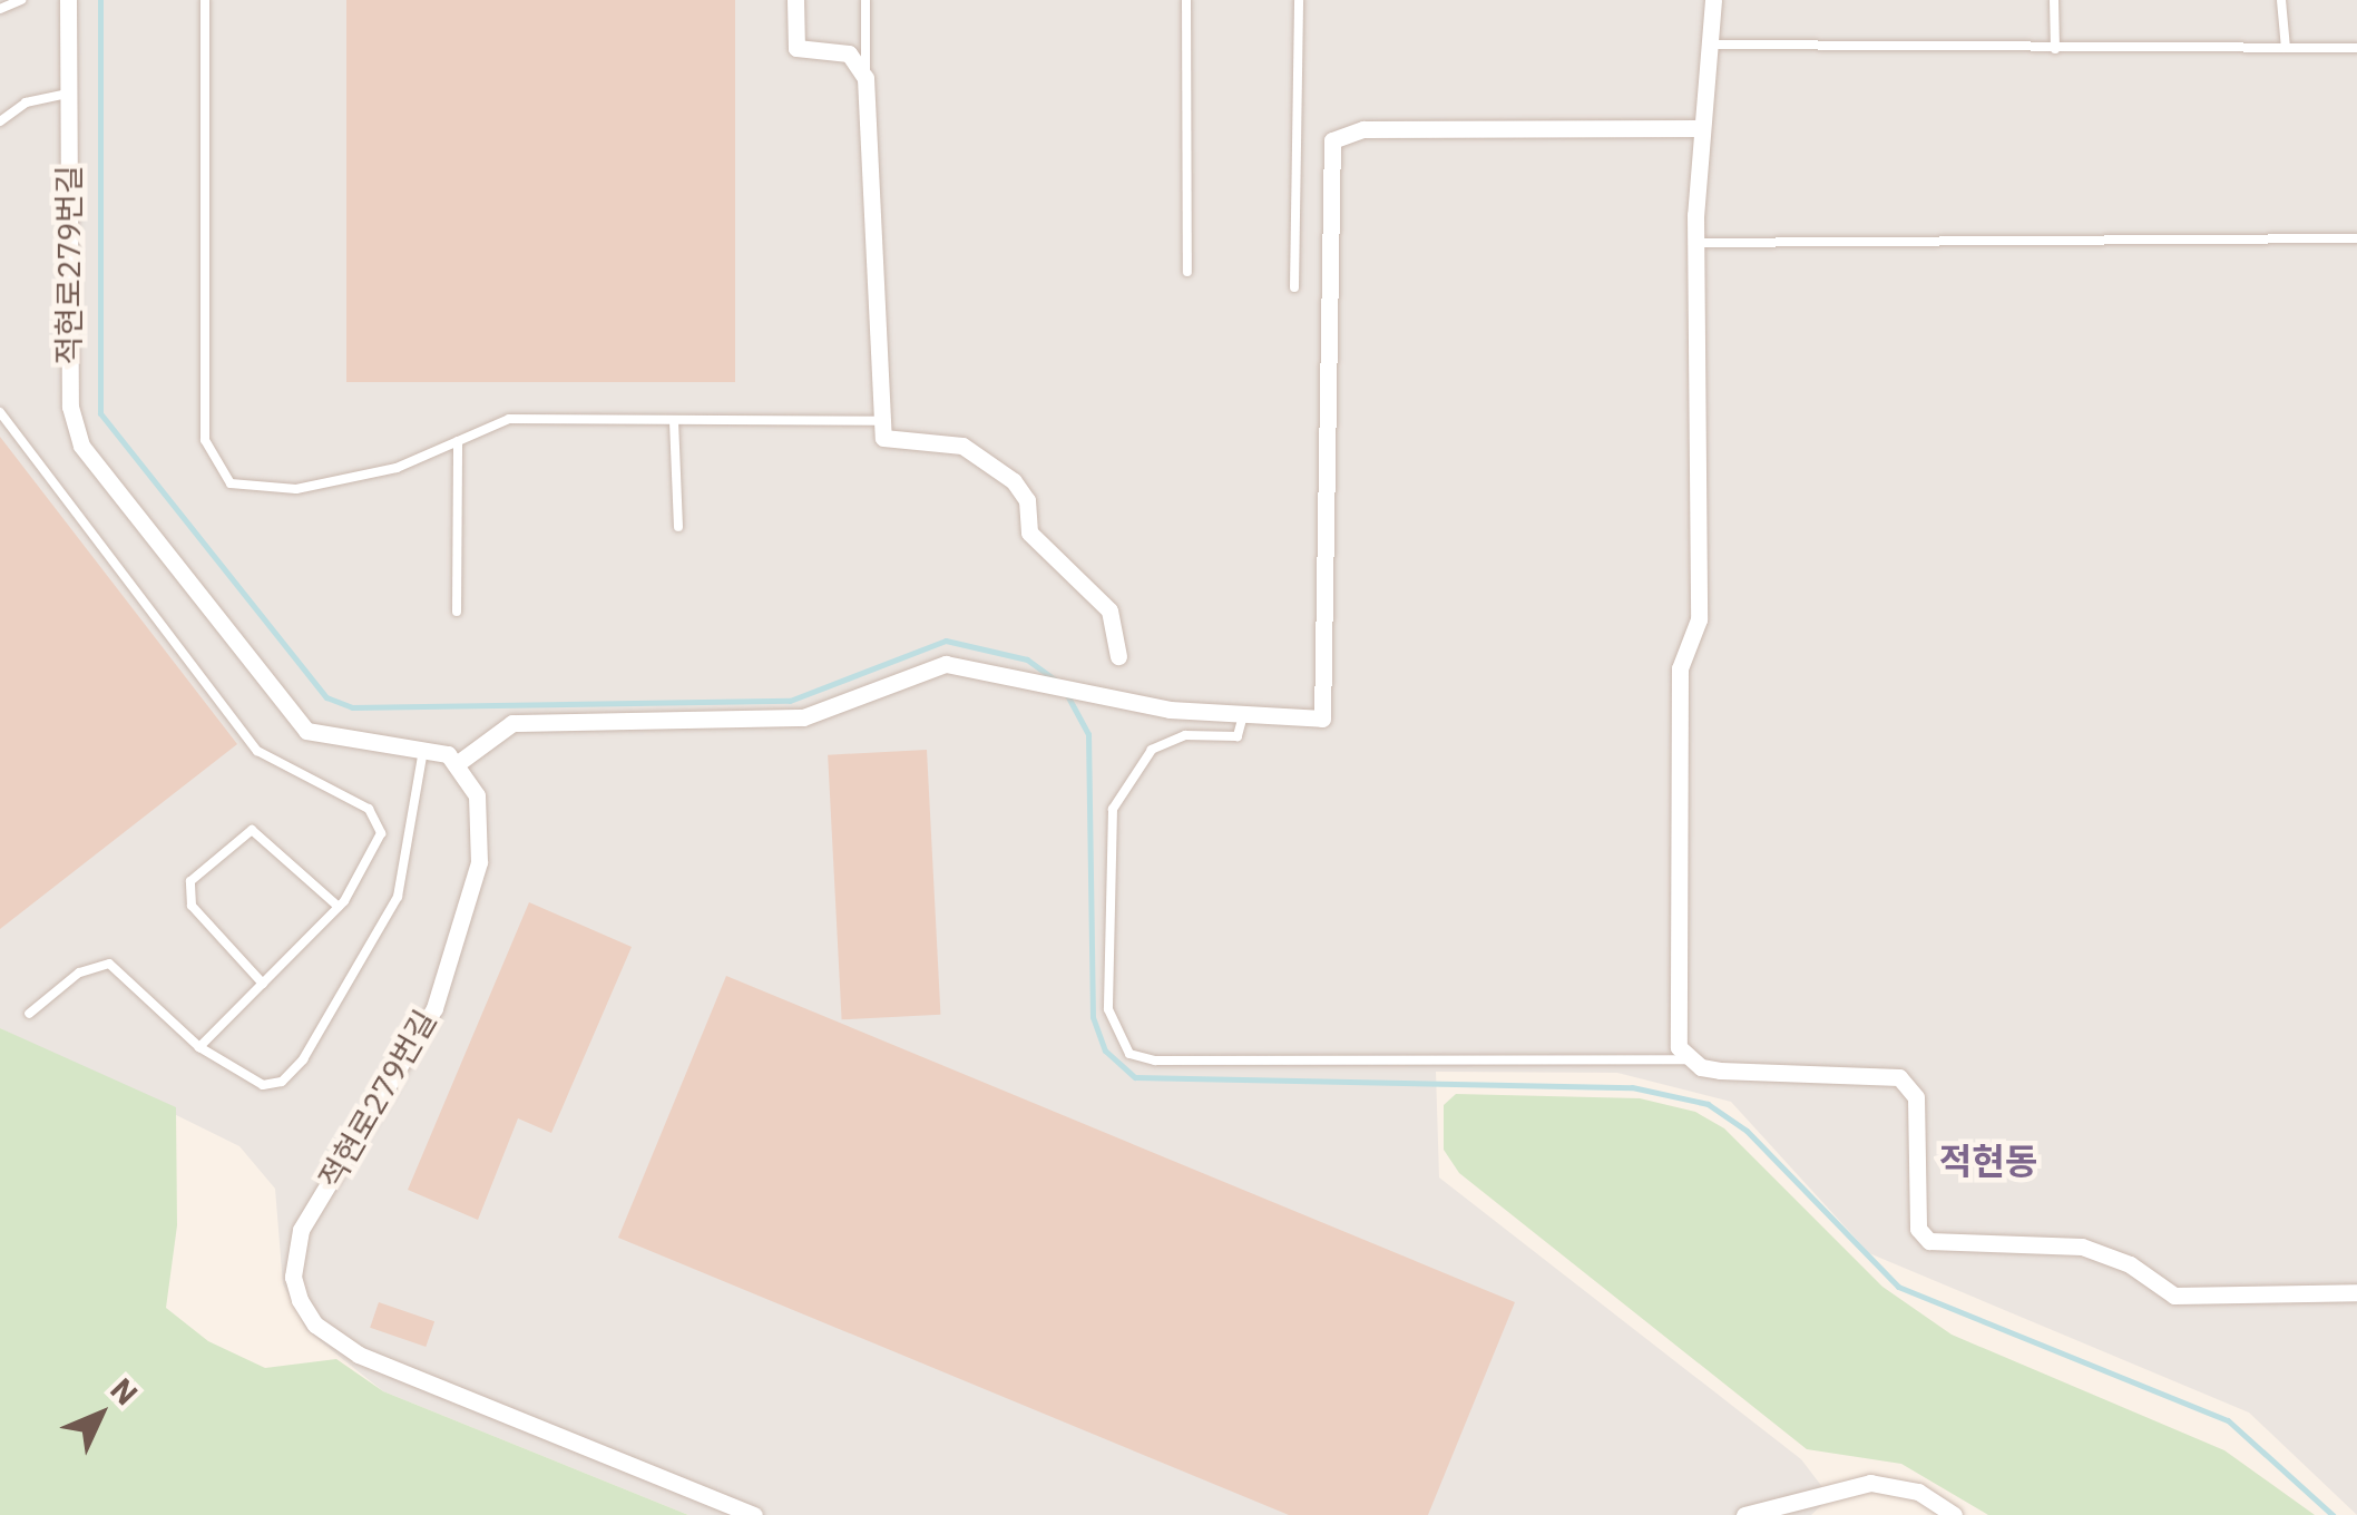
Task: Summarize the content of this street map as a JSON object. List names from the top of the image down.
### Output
{
  "streets": {
    "street": ["적현로279번길"]
  },
  "districts": ["적현동"],
  "north": "top right"
}
